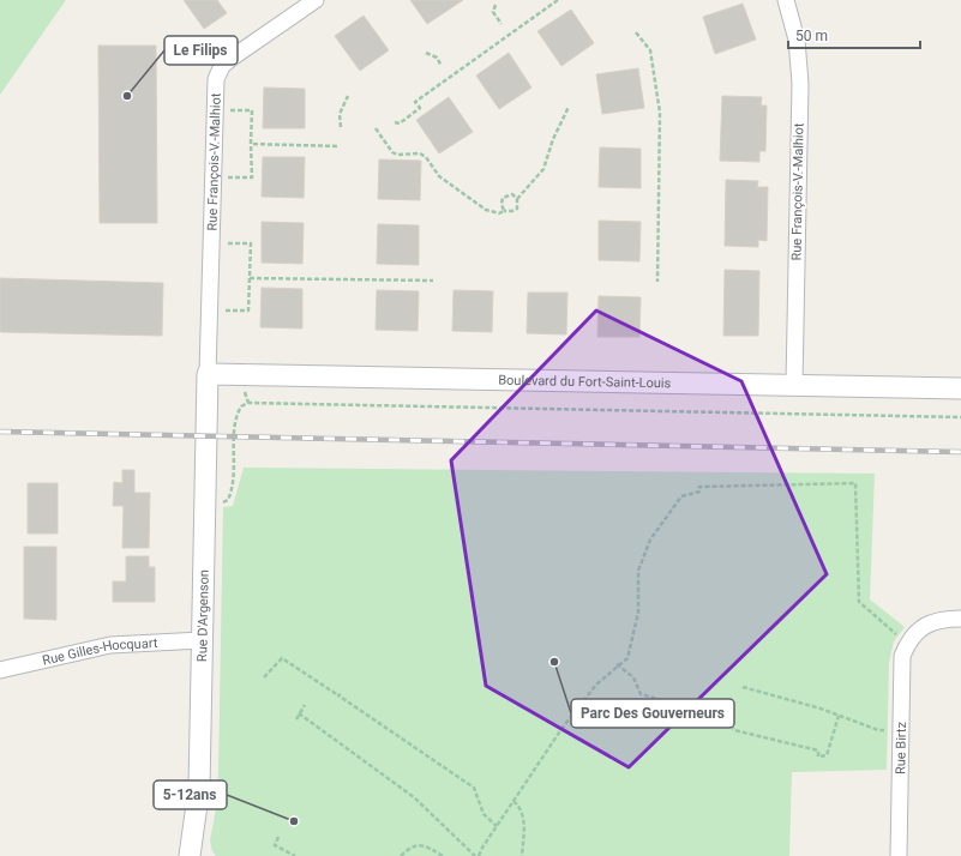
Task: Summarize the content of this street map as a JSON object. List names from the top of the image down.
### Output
{
  "streets": {
    "street": [
      "Rue François-V.-Malhiot",
      "Boulevard du Fort-Saint-Louis",
      "Rue D'Argenson",
      "Rue Gilles-Hocquart",
      "Rue Birtz"
    ]
  },
  "crossings": [
    ["Rue François-V.-Malhiot", "Boulevard du Fort-Saint-Louis"],
    ["Rue François-V.-Malhiot", "Rue D'Argenson"],
    ["Boulevard du Fort-Saint-Louis", "Rue D'Argenson"],
    ["Rue D'Argenson", "Rue Gilles-Hocquart"]
  ],
  "places": ["Le Filips", "Parc Des Gouverneurs", "5-12ans"],
  "scale_bar": "50 m"
}
